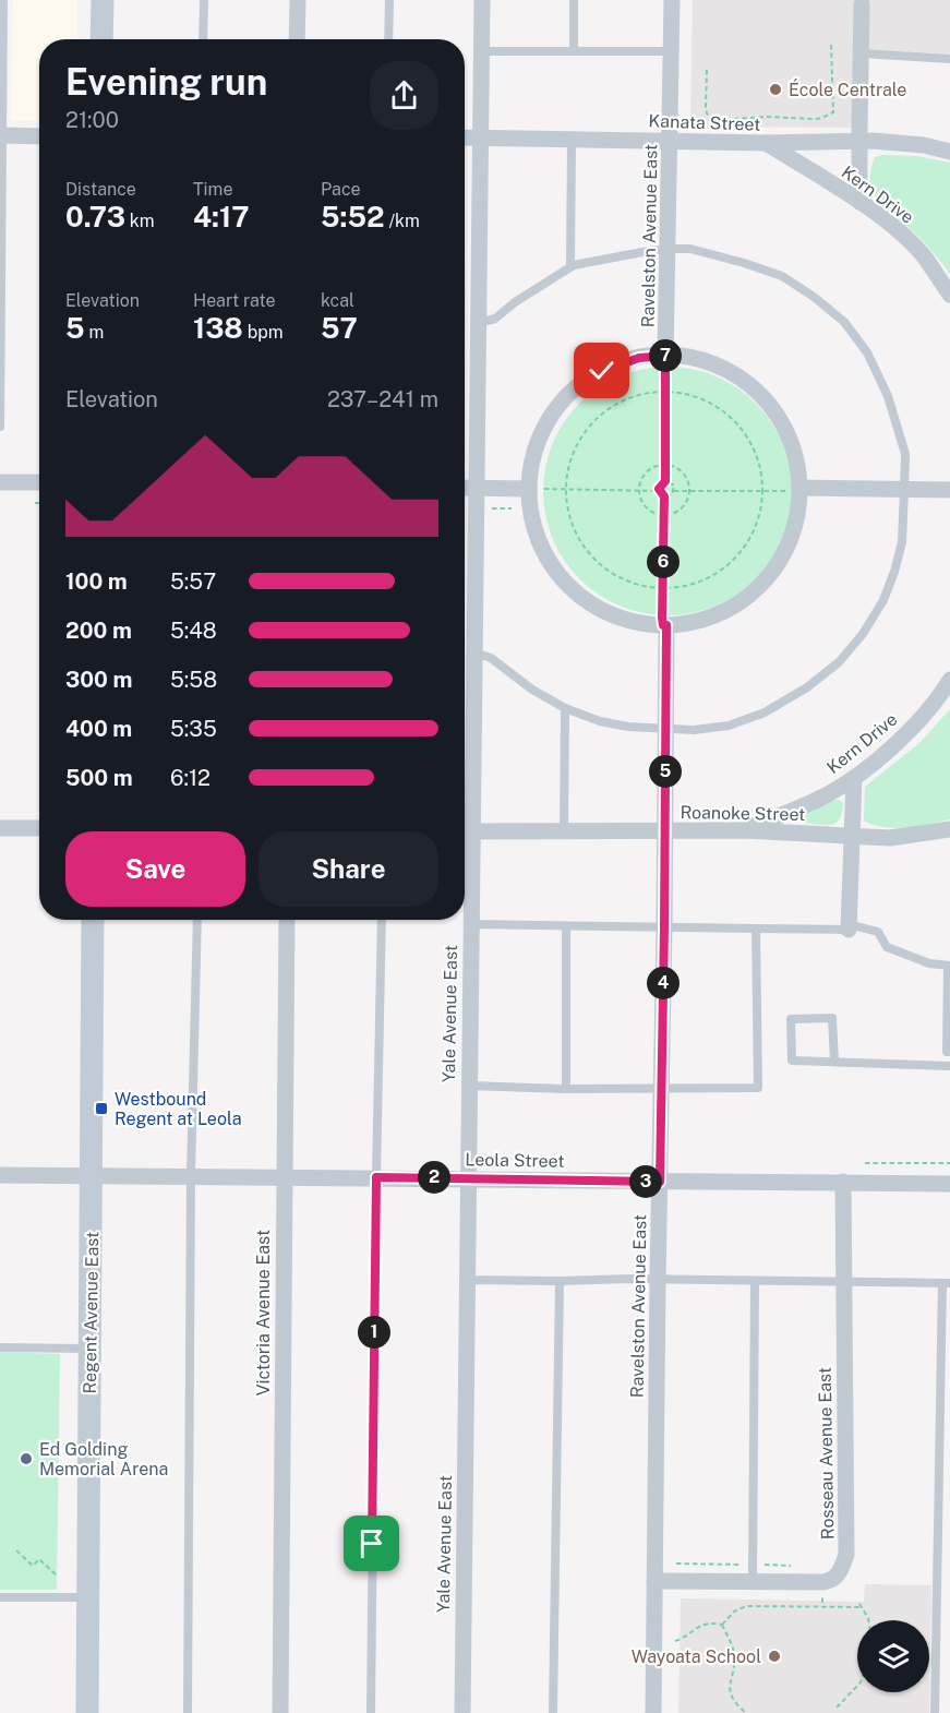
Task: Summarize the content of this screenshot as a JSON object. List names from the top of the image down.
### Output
{
  "streets": {
    "street": [
      "Kanata Street",
      "Kern Drive",
      "Ravelston Avenue East",
      "Roanoke Street",
      "Yale Avenue East",
      "Leola Street",
      "Regent Avenue East",
      "Victoria Avenue East",
      "Rosseau Avenue East"
    ]
  },
  "crossings": [
    ["Kanata Street", "Kern Drive"],
    ["Kanata Street", "Ravelston Avenue East"],
    ["Kanata Street", "Yale Avenue East"],
    ["Kern Drive", "Roanoke Street"],
    ["Ravelston Avenue East", "Roanoke Street"],
    ["Ravelston Avenue East", "Leola Street"],
    ["Ravelston Avenue East", "Rosseau Avenue East"],
    ["Yale Avenue East", "Leola Street"],
    ["Leola Street", "Regent Avenue East"],
    ["Leola Street", "Victoria Avenue East"],
    ["Leola Street", "Rosseau Avenue East"]
  ],
  "places": {
    "other": ["École Centrale", "Ed Golding Memorial Arena", "Wayoata School"],
    "transit": ["Westbound Regent at Leola"]
  },
  "page": {
    "heading": ["Evening run", "21:00"],
    "stats": [
      ["Distance", "0.73 km"],
      ["Time", "4:17"],
      ["Pace", "5:52 /km"],
      ["Elevation", "5 m"],
      ["Heart rate", "138 bpm"],
      ["kcal", "57"]
    ],
    "pins": [
      "7",
      "6",
      "5",
      "4",
      "2",
      "3",
      "1"
    ],
    "chart": ["Elevation", "237–241 m"],
    "list": [
      {
        "name": "100 m",
        "note": "5:57"
      },
      {
        "name": "200 m",
        "note": "5:48"
      },
      {
        "name": "300 m",
        "note": "5:58"
      },
      {
        "name": "400 m",
        "note": "5:35"
      },
      {
        "name": "500 m",
        "note": "6:12"
      }
    ],
    "buttons": ["Save", "Share"]
  }
}
